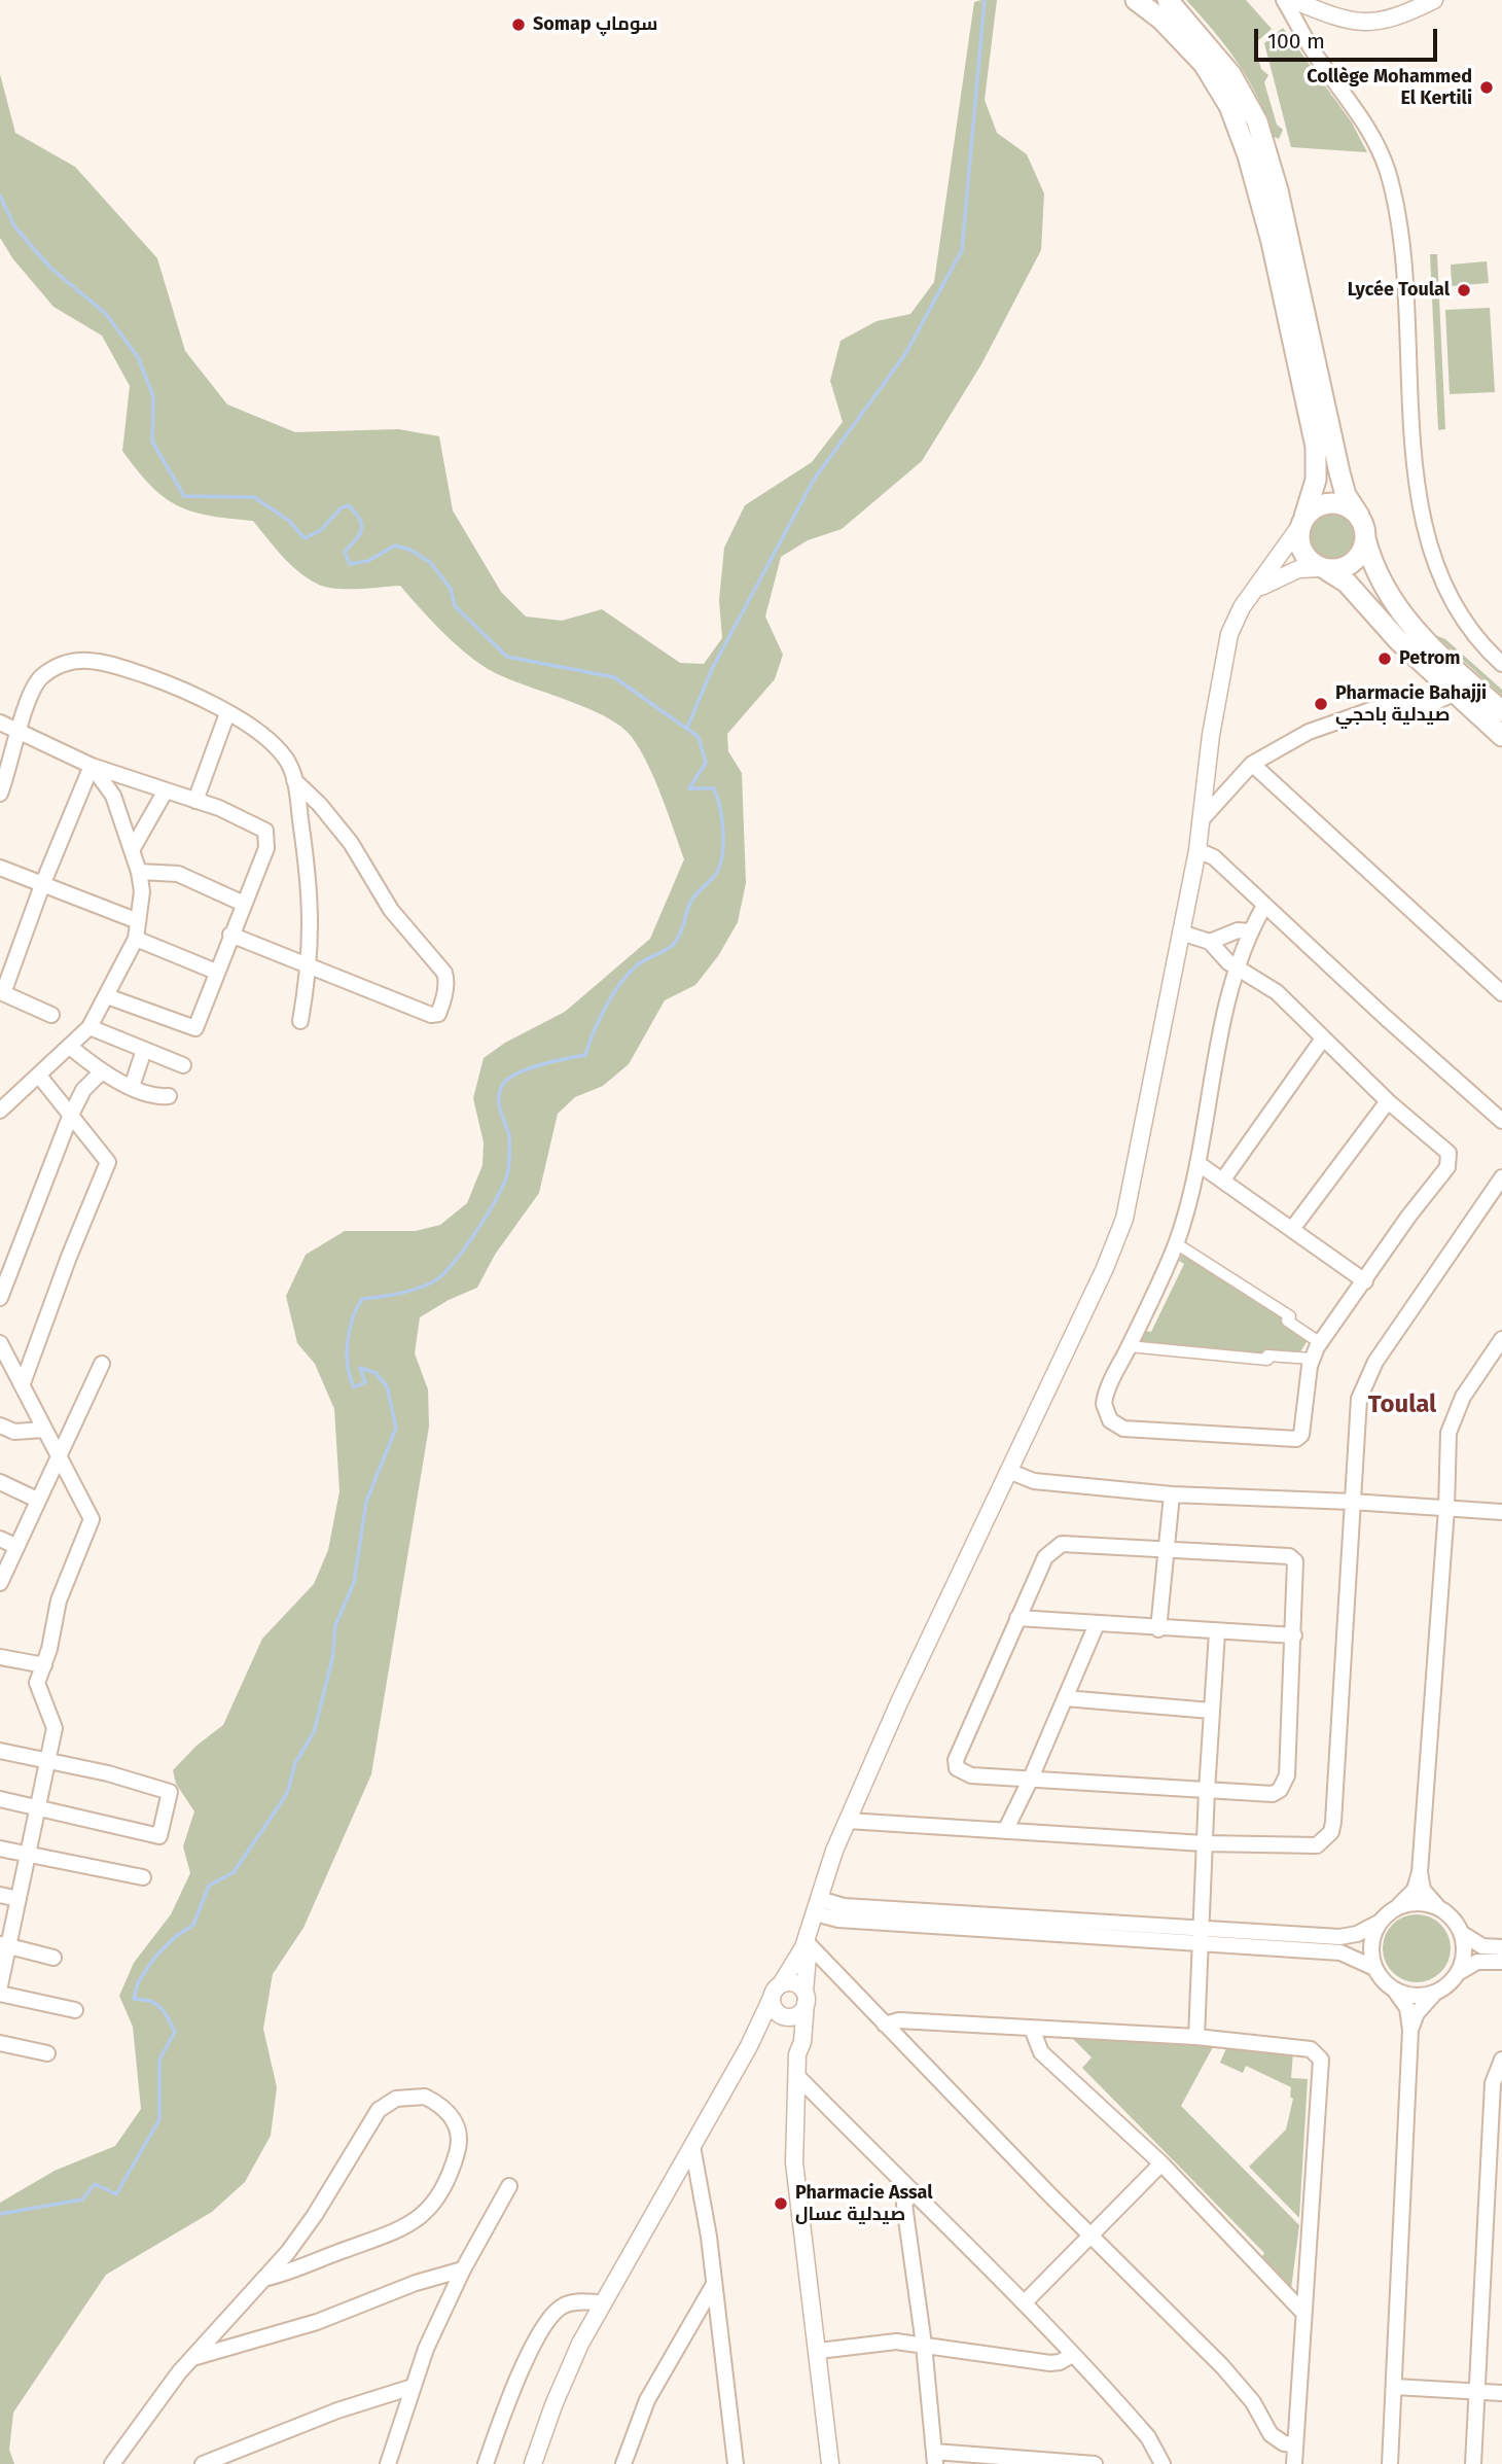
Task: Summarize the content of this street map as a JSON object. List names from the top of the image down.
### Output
{
  "districts": ["Toulal"],
  "places": [
    "Somap سوماپ",
    "Collège Mohammed El Kertili",
    "Lycée Toulal",
    "Petrom",
    "Pharmacie Bahajji صيدلية باحجي",
    "Pharmacie Assal صيدلية عسال"
  ],
  "scale_bar": "100 m"
}
